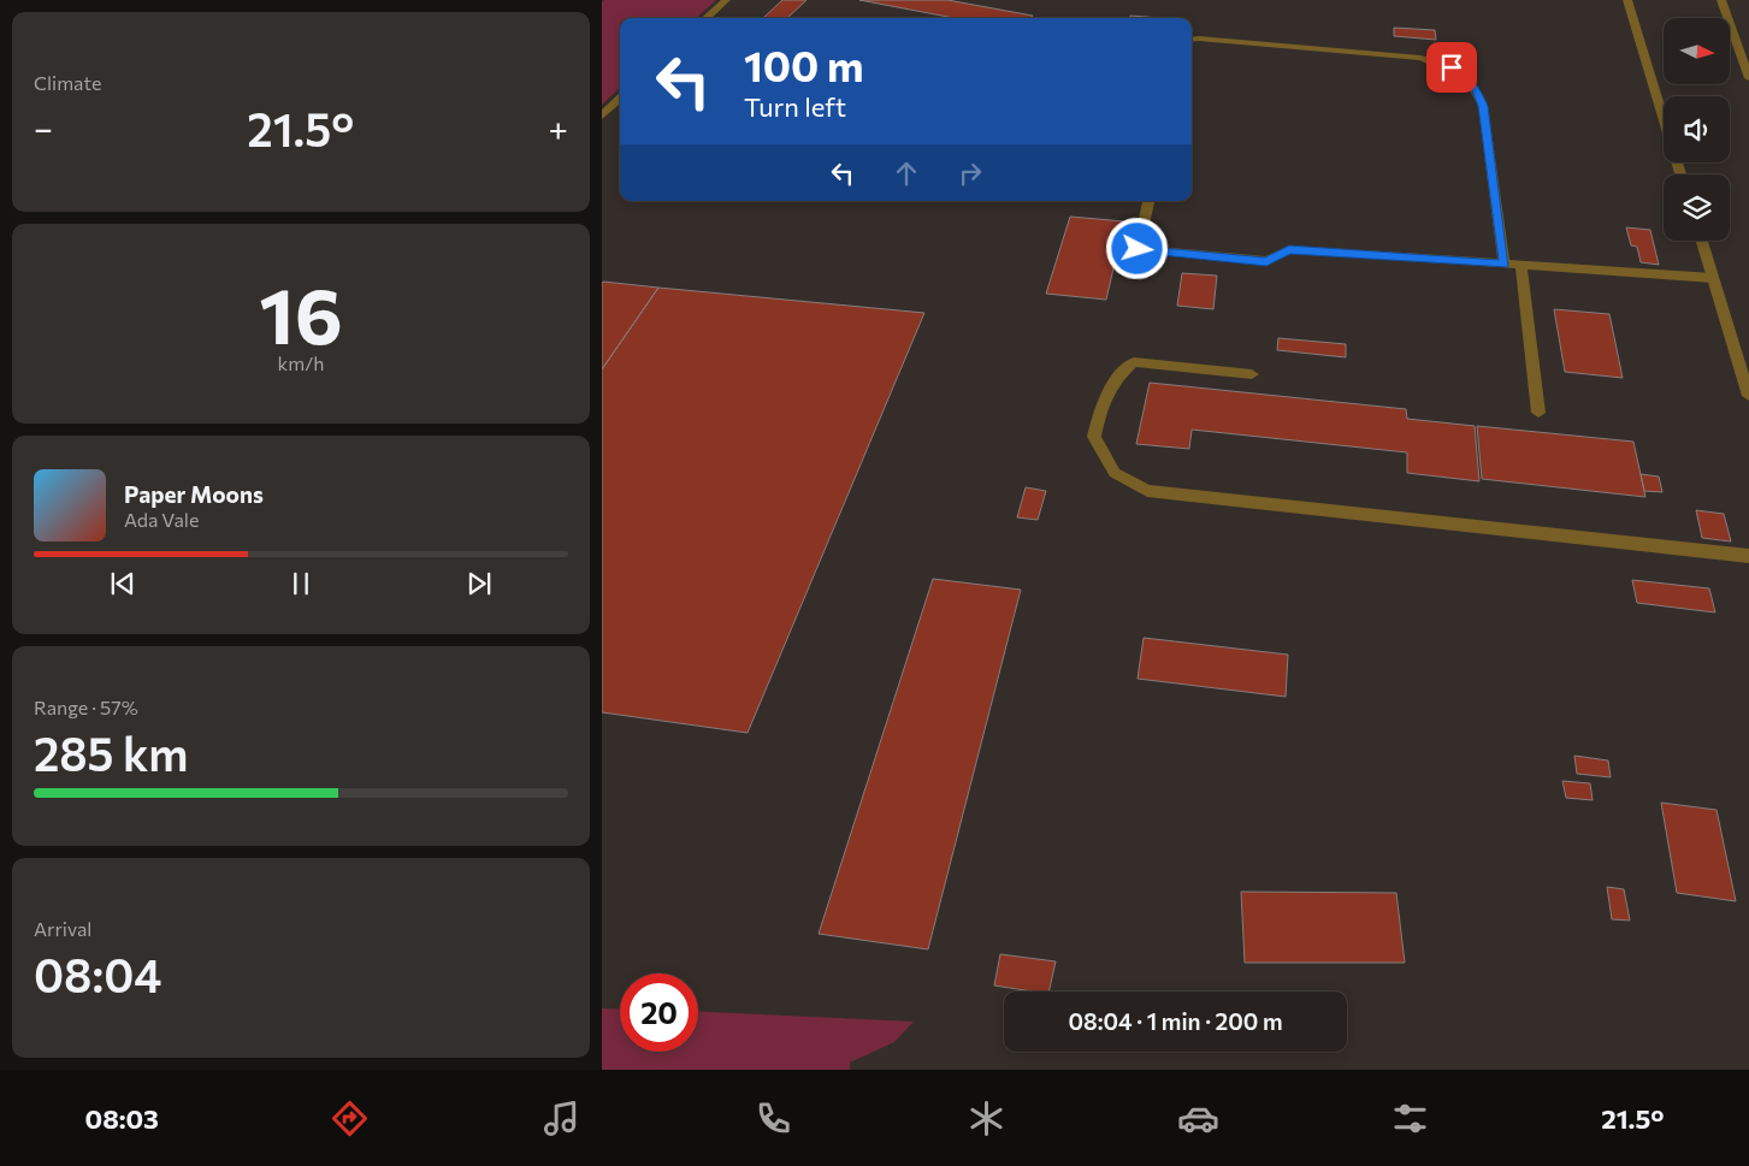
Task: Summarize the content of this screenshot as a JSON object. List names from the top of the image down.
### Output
{
  "north": "right",
  "page": {
    "tile": [
      "Climate",
      ["16", "km/h"],
      ["Range · 57%", "285 km"],
      ["Arrival", "08:04"]
    ],
    "turn": ["100 m", "Turn left"],
    "heat": ["−", "21.5°", "+"],
    "song": ["Paper Moons", "Ada Vale"],
    "limit": "20",
    "trip": "08:04 · 1 min · 200 m",
    "tabs": ["08:03", "21.5°"]
  }
}
